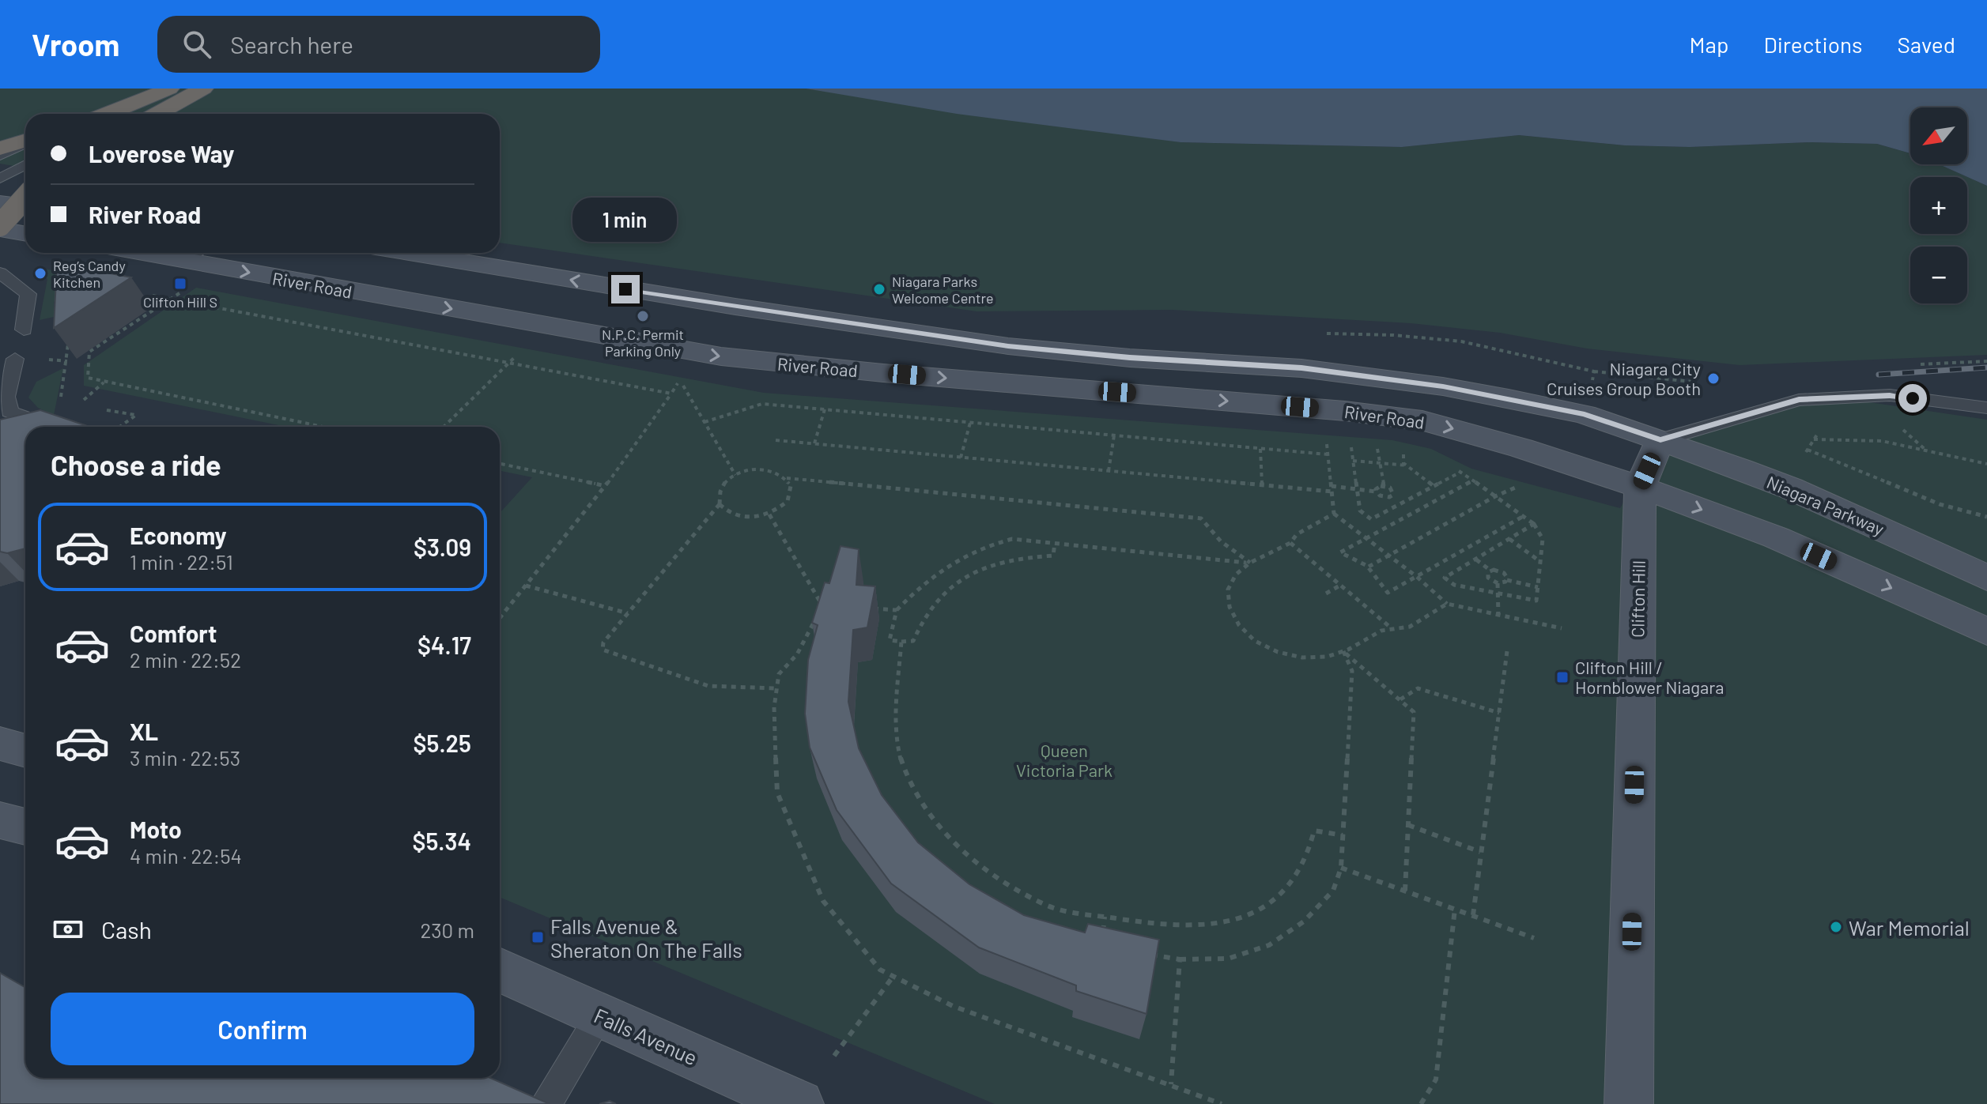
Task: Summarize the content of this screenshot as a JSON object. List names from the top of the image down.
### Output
{
  "streets": {
    "main road": [
      "River Road",
      "Niagara Parkway",
      "Clifton Hill",
      "Falls Avenue"
    ]
  },
  "crossings": [
    ["River Road", "Niagara Parkway"],
    ["River Road", "Clifton Hill"],
    ["Niagara Parkway", "Clifton Hill"]
  ],
  "parks": ["Queen Victoria Park"],
  "places": {
    "other": [
      "Reg’s Candy Kitchen",
      "Niagara Parks Welcome Centre",
      "N.P.C. Permit Parking Only",
      "Niagara City Cruises Group Booth",
      "War Memorial"
    ],
    "transit": ["Clifton Hill S", "Clifton Hill / Hornblower Niagara", "Falls Avenue & Sheraton On The Falls"]
  },
  "north": "bottom left",
  "page": {
    "header": "Vroom",
    "search": "Search here",
    "nav": ["Map", "Directions", "Saved"],
    "map_buttons": ["+", "−"],
    "banner": ["Loverose Way", "River Road"],
    "bubble": "1 min",
    "heading": "Choose a ride",
    "list": [
      {
        "name": "Economy",
        "note": "1 min · 22:51",
        "value": "$3.09"
      },
      {
        "name": "Comfort",
        "note": "2 min · 22:52",
        "value": "$4.17"
      },
      {
        "name": "XL",
        "note": "3 min · 22:53",
        "value": "$5.25"
      },
      {
        "name": "Moto",
        "note": "4 min · 22:54",
        "value": "$5.34"
      }
    ],
    "pay": ["Cash", "230 m"],
    "buttons": "Confirm"
  }
}
